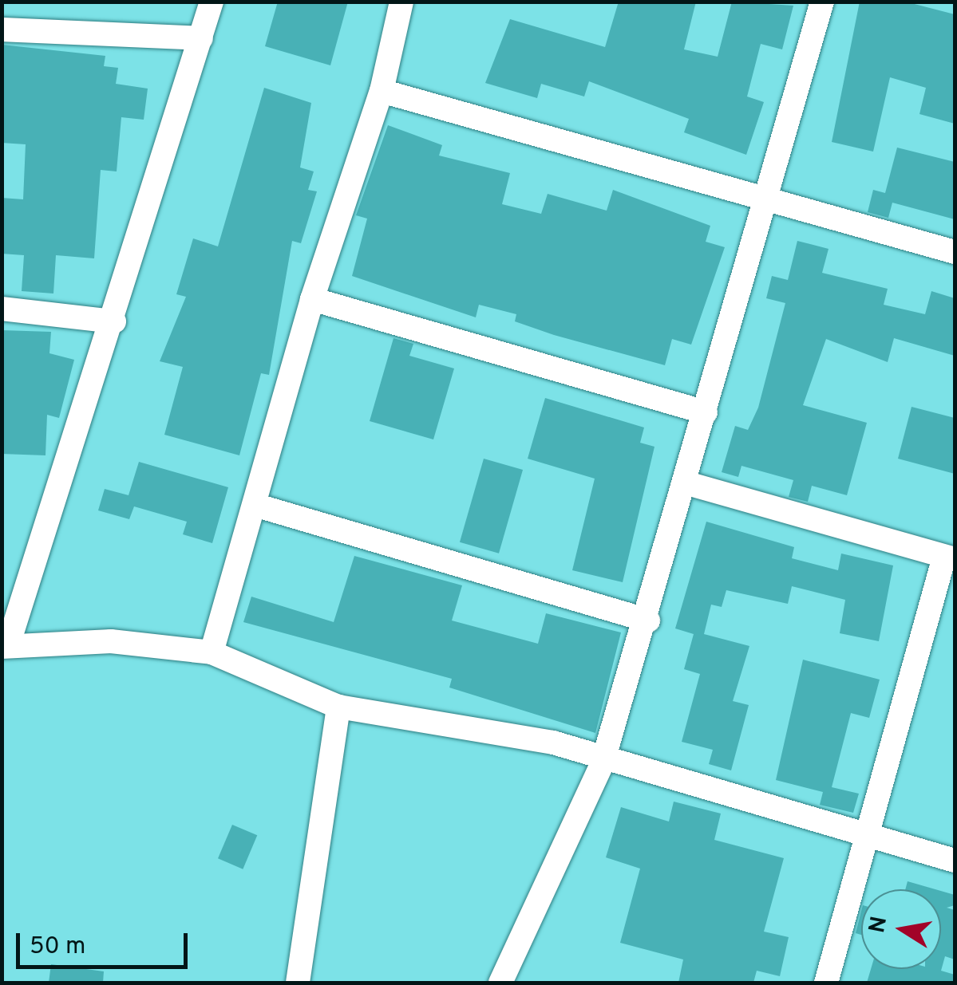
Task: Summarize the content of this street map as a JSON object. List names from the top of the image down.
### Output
{
  "scale_bar": "50 m",
  "north": "left"
}
